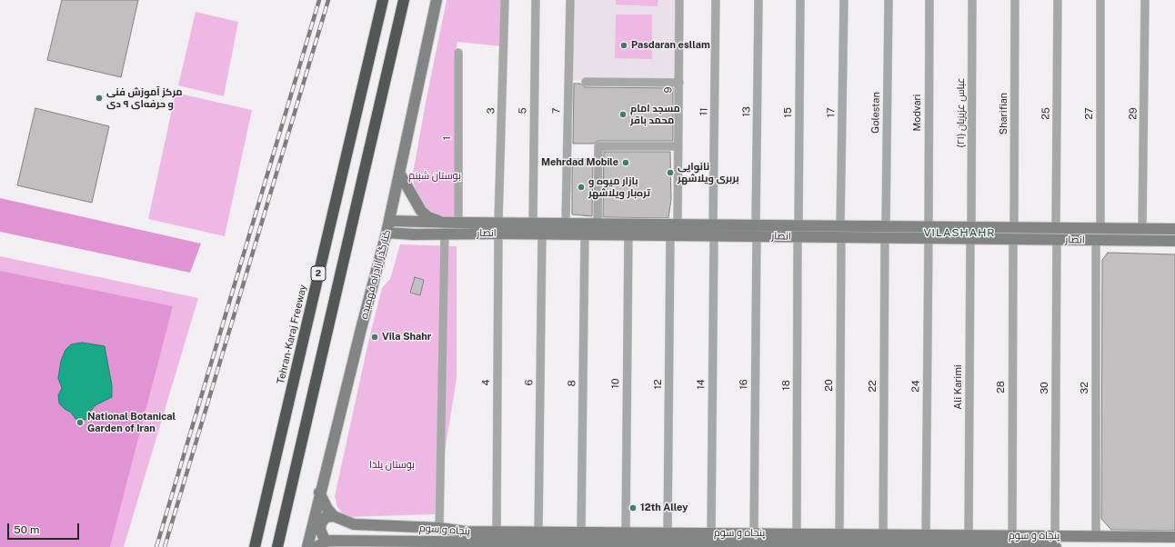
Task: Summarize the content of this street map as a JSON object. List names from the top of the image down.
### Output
{
  "streets": {
    "highway": ["2", "Tehran-Karaj Freeway"],
    "street": [
      "9",
      "3",
      "5",
      "7",
      "11",
      "13",
      "15",
      "17",
      "Golestan",
      "Modvari",
      "عباس عزیزیان (۲۱)",
      "Sharifian",
      "25",
      "27",
      "29",
      "1",
      "انصار",
      "کنارگذر آزادراه فهمیده",
      "4",
      "6",
      "8",
      "10",
      "12",
      "14",
      "16",
      "18",
      "20",
      "22",
      "24",
      "Ali Karimi",
      "28",
      "30",
      "32",
      "پنجاه و سوم"
    ]
  },
  "crossings": [
    ["9", "انصار"],
    ["3", "انصار"],
    ["3", "4"],
    ["5", "انصار"],
    ["7", "انصار"],
    ["11", "انصار"],
    ["13", "انصار"],
    ["15", "انصار"],
    ["17", "انصار"],
    ["Golestan", "انصار"],
    ["Modvari", "انصار"],
    ["عباس عزیزیان (۲۱)", "انصار"],
    ["Sharifian", "انصار"],
    ["25", "انصار"],
    ["27", "انصار"],
    ["29", "انصار"],
    ["1", "انصار"],
    ["انصار", "کنارگذر آزادراه فهمیده"],
    ["انصار", "4"],
    ["انصار", "6"],
    ["انصار", "8"],
    ["انصار", "10"],
    ["انصار", "12"],
    ["انصار", "14"],
    ["انصار", "16"],
    ["انصار", "18"],
    ["انصار", "20"],
    ["انصار", "22"],
    ["انصار", "24"],
    ["انصار", "Ali Karimi"],
    ["انصار", "28"],
    ["انصار", "30"],
    ["انصار", "32"],
    ["4", "پنجاه و سوم"],
    ["6", "پنجاه و سوم"],
    ["8", "پنجاه و سوم"],
    ["10", "پنجاه و سوم"],
    ["12", "پنجاه و سوم"],
    ["14", "پنجاه و سوم"],
    ["16", "پنجاه و سوم"],
    ["18", "پنجاه و سوم"],
    ["20", "پنجاه و سوم"],
    ["22", "پنجاه و سوم"],
    ["24", "پنجاه و سوم"],
    ["Ali Karimi", "پنجاه و سوم"],
    ["28", "پنجاه و سوم"],
    ["30", "پنجاه و سوم"],
    ["32", "پنجاه و سوم"]
  ],
  "districts": ["VILASHAHR"],
  "parks": ["بوستان شبنم", "بوستان یلدا"],
  "places": [
    "Pasdaran esllam",
    "مرکز آموزش فنی و حرفه‌ای ۹ دی",
    "مسجد امام محمد باقر",
    "Mehrdad Mobile",
    "نانوایی بربری ویلاشهر",
    "بازار میوه و تره‌بار ویلاشهر",
    "Vila Shahr",
    "National Botanical Garden of Iran",
    "12th Alley"
  ],
  "scale_bar": "50 m"
}
